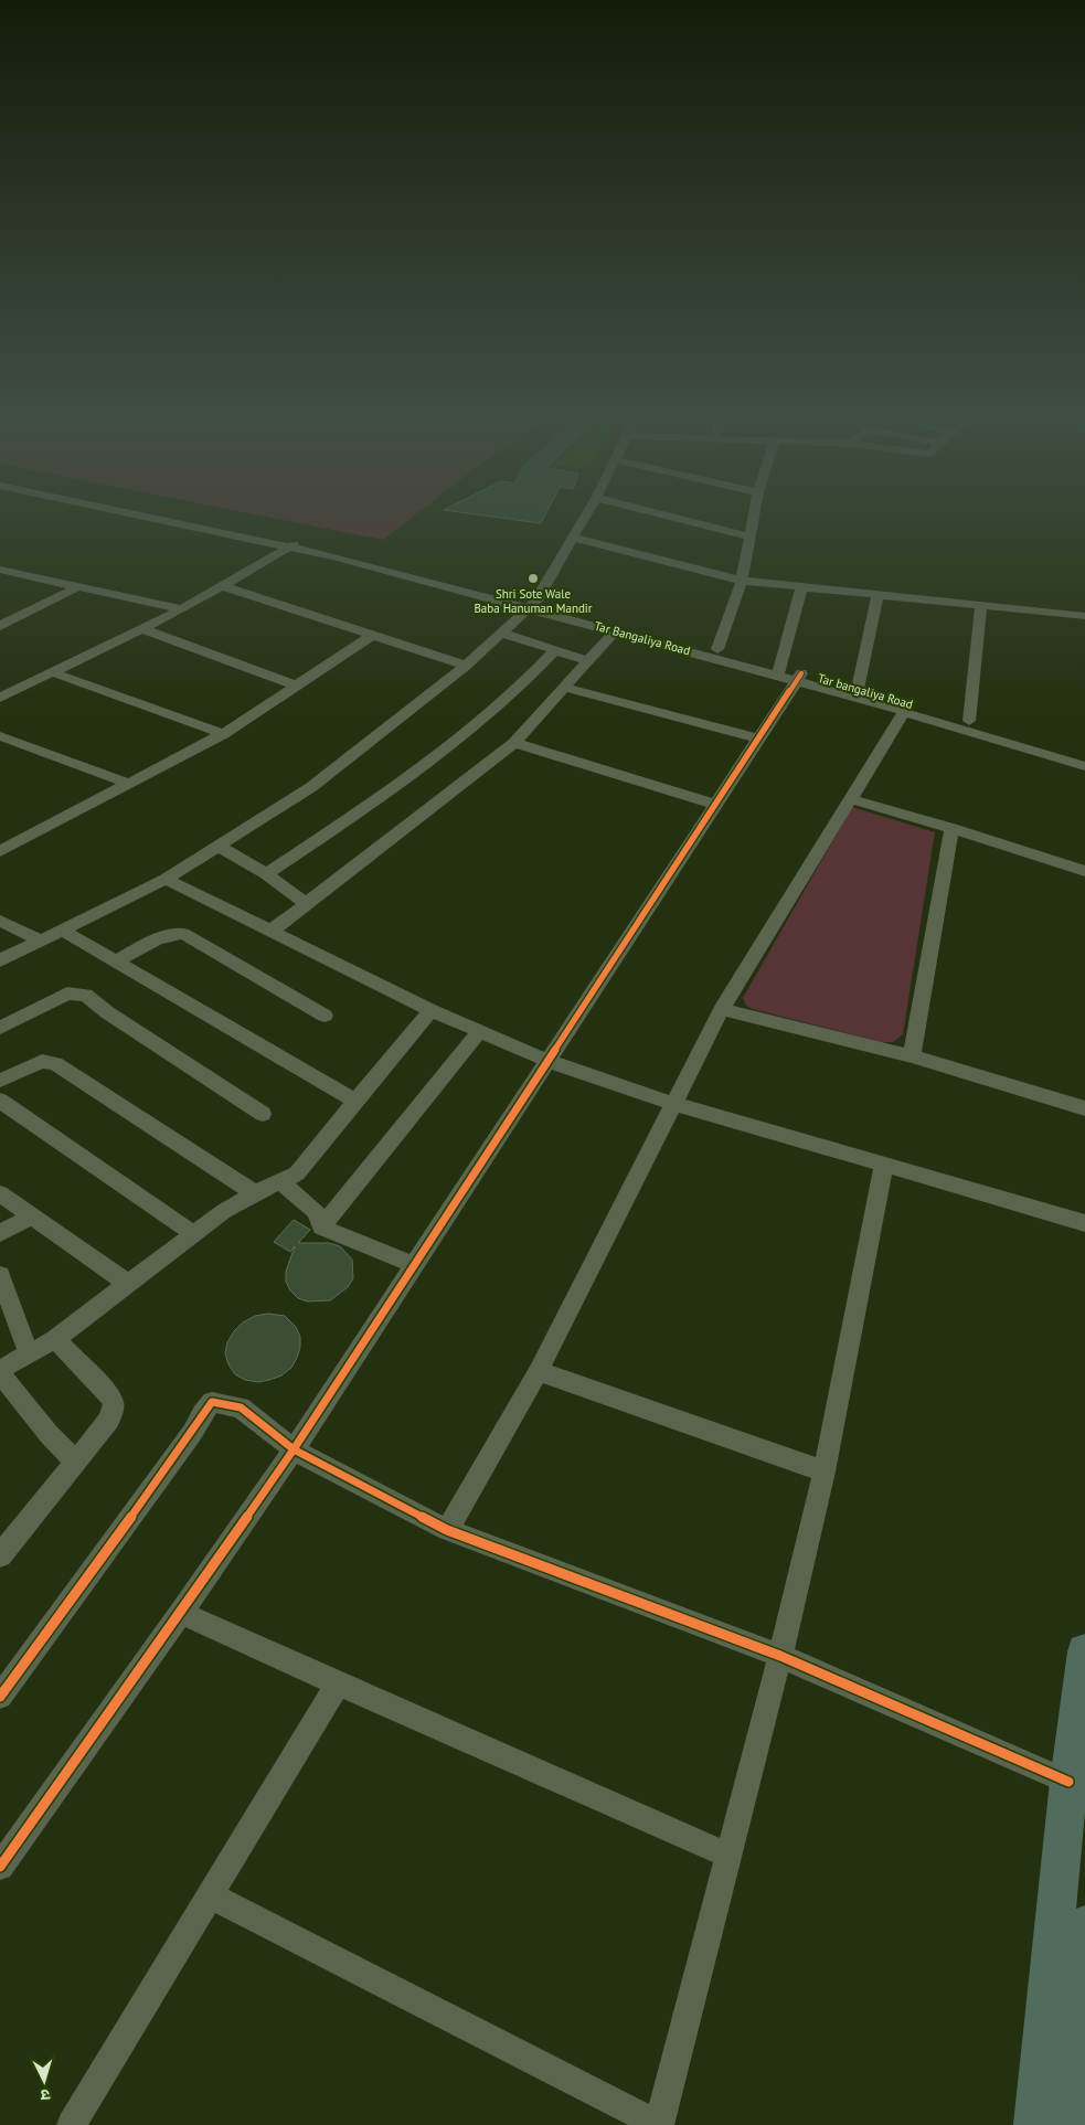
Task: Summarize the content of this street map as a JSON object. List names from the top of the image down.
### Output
{
  "streets": {
    "street": ["Tar Bangaliya Road", "Tar bangaliya Road"]
  },
  "crossings": [
    ["Tar Bangaliya Road", "Tar bangaliya Road"]
  ],
  "places": ["Shri Sote Wale Baba Hanuman Mandir"],
  "north": "bottom"
}
